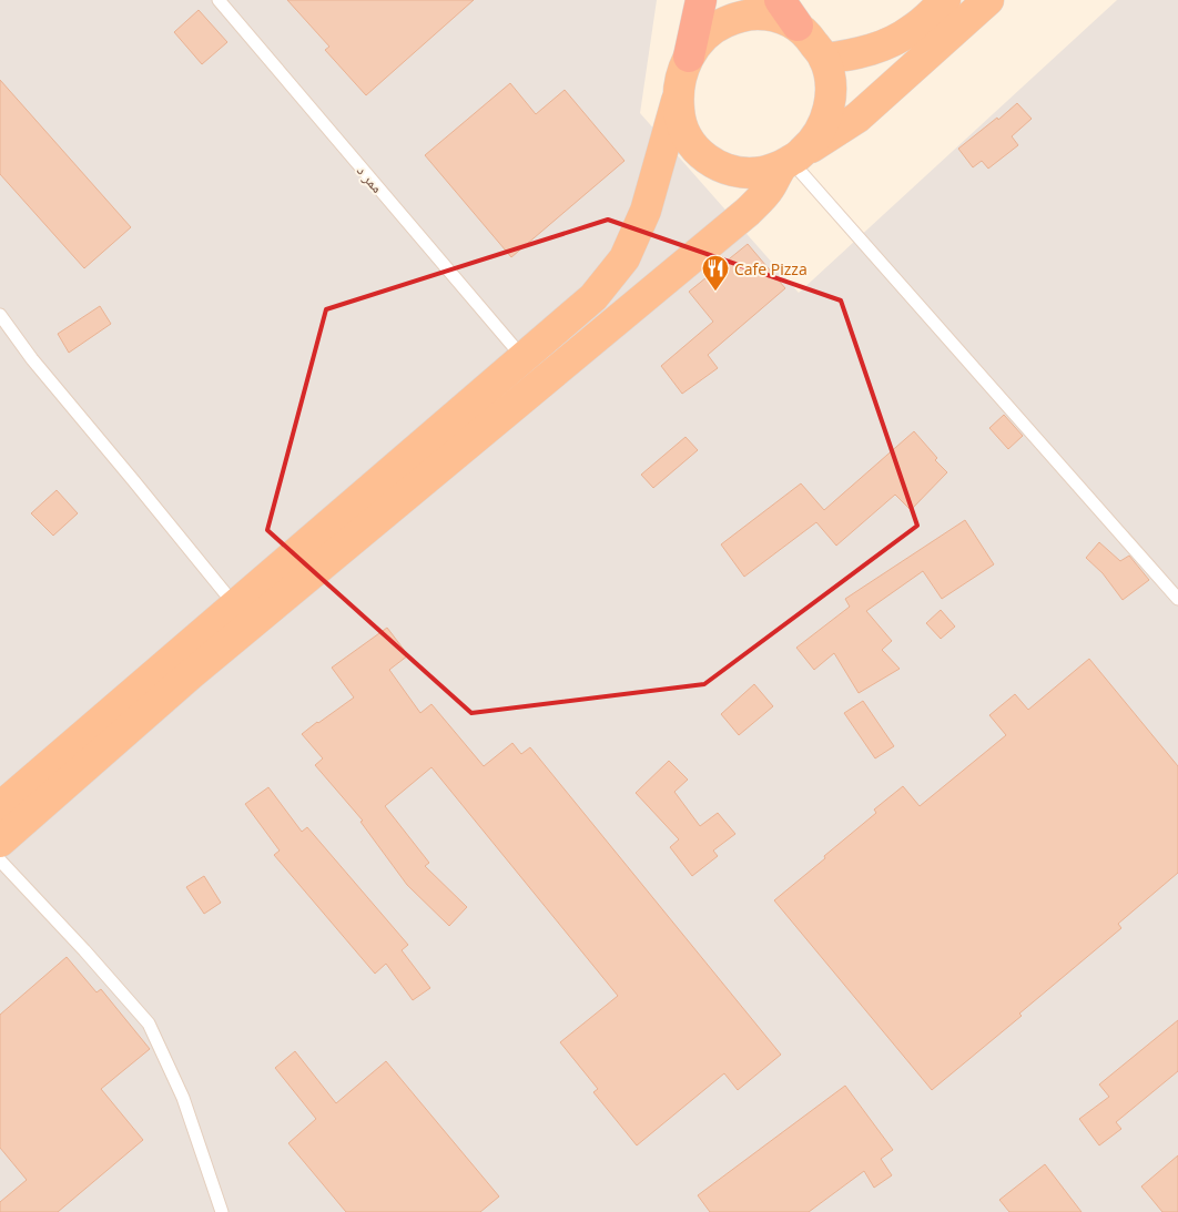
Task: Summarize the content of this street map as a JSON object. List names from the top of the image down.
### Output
{
  "streets": {
    "lane": ["ممر د"]
  },
  "places": {
    "restaurant": ["Cafe Pizza"]
  }
}
